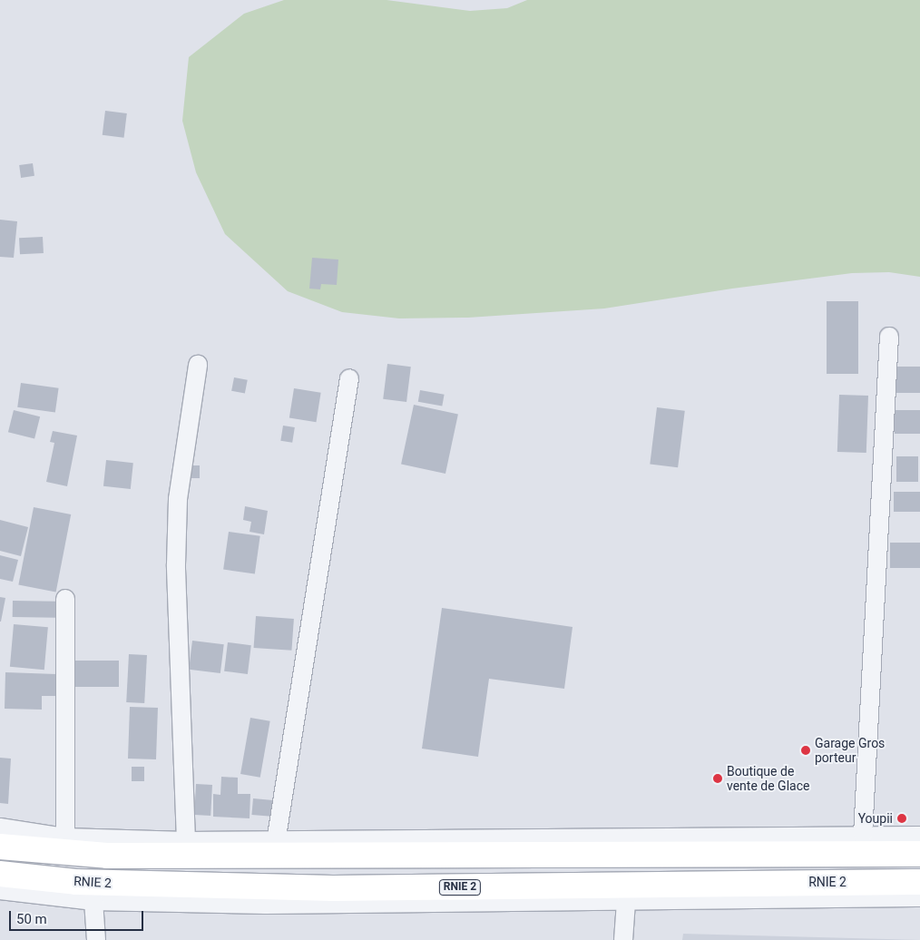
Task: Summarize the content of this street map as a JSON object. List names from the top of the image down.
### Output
{
  "streets": {
    "highway": ["RNIE 2"]
  },
  "places": ["Garage Gros porteur", "Boutique de vente de Glace", "Youpii"],
  "scale_bar": "50 m"
}
